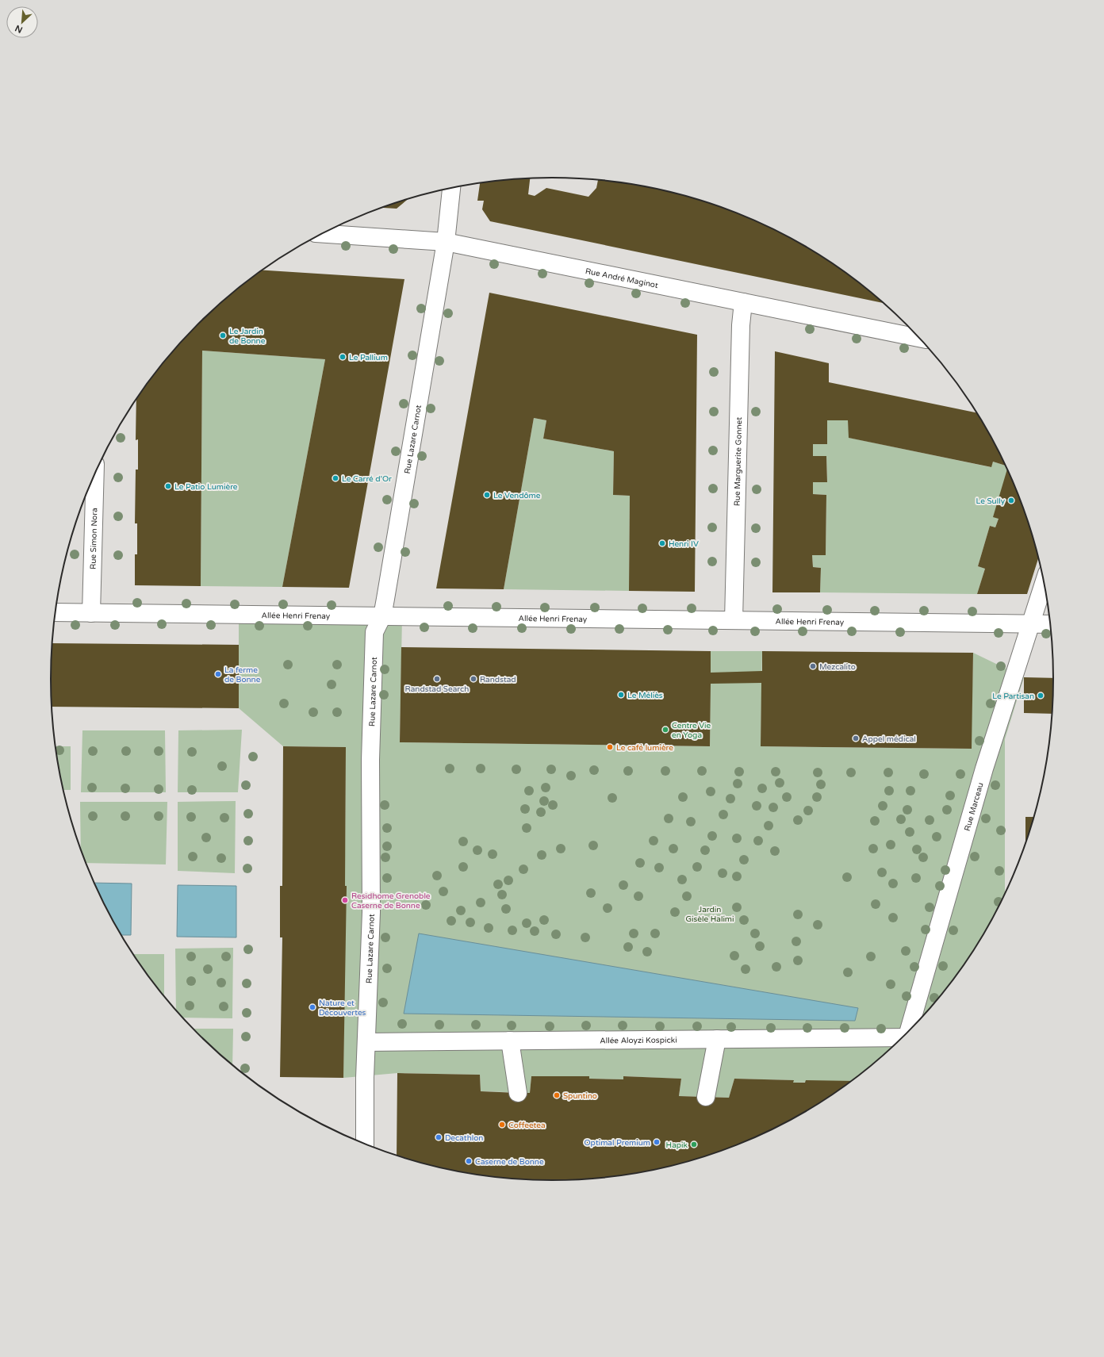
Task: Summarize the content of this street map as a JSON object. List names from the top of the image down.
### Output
{
  "streets": {
    "street": [
      "Rue André Maginot",
      "Rue Lazare Carnot",
      "Rue Marguerite Gonnet",
      "Rue Simon Nora",
      "Allée Henri Frenay",
      "Rue Marceau",
      "Allée Aloyzi Kospicki"
    ]
  },
  "crossings": [
    ["Rue André Maginot", "Rue Lazare Carnot"],
    ["Rue André Maginot", "Rue Marguerite Gonnet"],
    ["Rue Lazare Carnot", "Allée Henri Frenay"],
    ["Rue Lazare Carnot", "Allée Aloyzi Kospicki"],
    ["Rue Marguerite Gonnet", "Allée Henri Frenay"],
    ["Rue Simon Nora", "Allée Henri Frenay"],
    ["Allée Henri Frenay", "Rue Marceau"]
  ],
  "parks": ["Jardin Gisèle Halimi"],
  "places": [
    "Le Jardin de Bonne",
    "Le Pallium",
    "Le Carré d'Or",
    "Le Patio Lumière",
    "Le Vendôme",
    "Le Sully",
    "Henri IV",
    "Mezcalito",
    "La ferme de Bonne",
    "Randstad Search",
    "Randstad",
    "Le Méliès",
    "Le Partisan",
    "Centre Vie en Yoga",
    "Appel médical",
    "Le café lumière",
    "Residhome Grenoble Caserne de Bonne",
    "Nature et Découvertes",
    "Spuntino",
    "Coffeetea",
    "Decathlon",
    "Optimal Premium",
    "Hapik",
    "Caserne de Bonne"
  ],
  "north": "bottom left"
}
